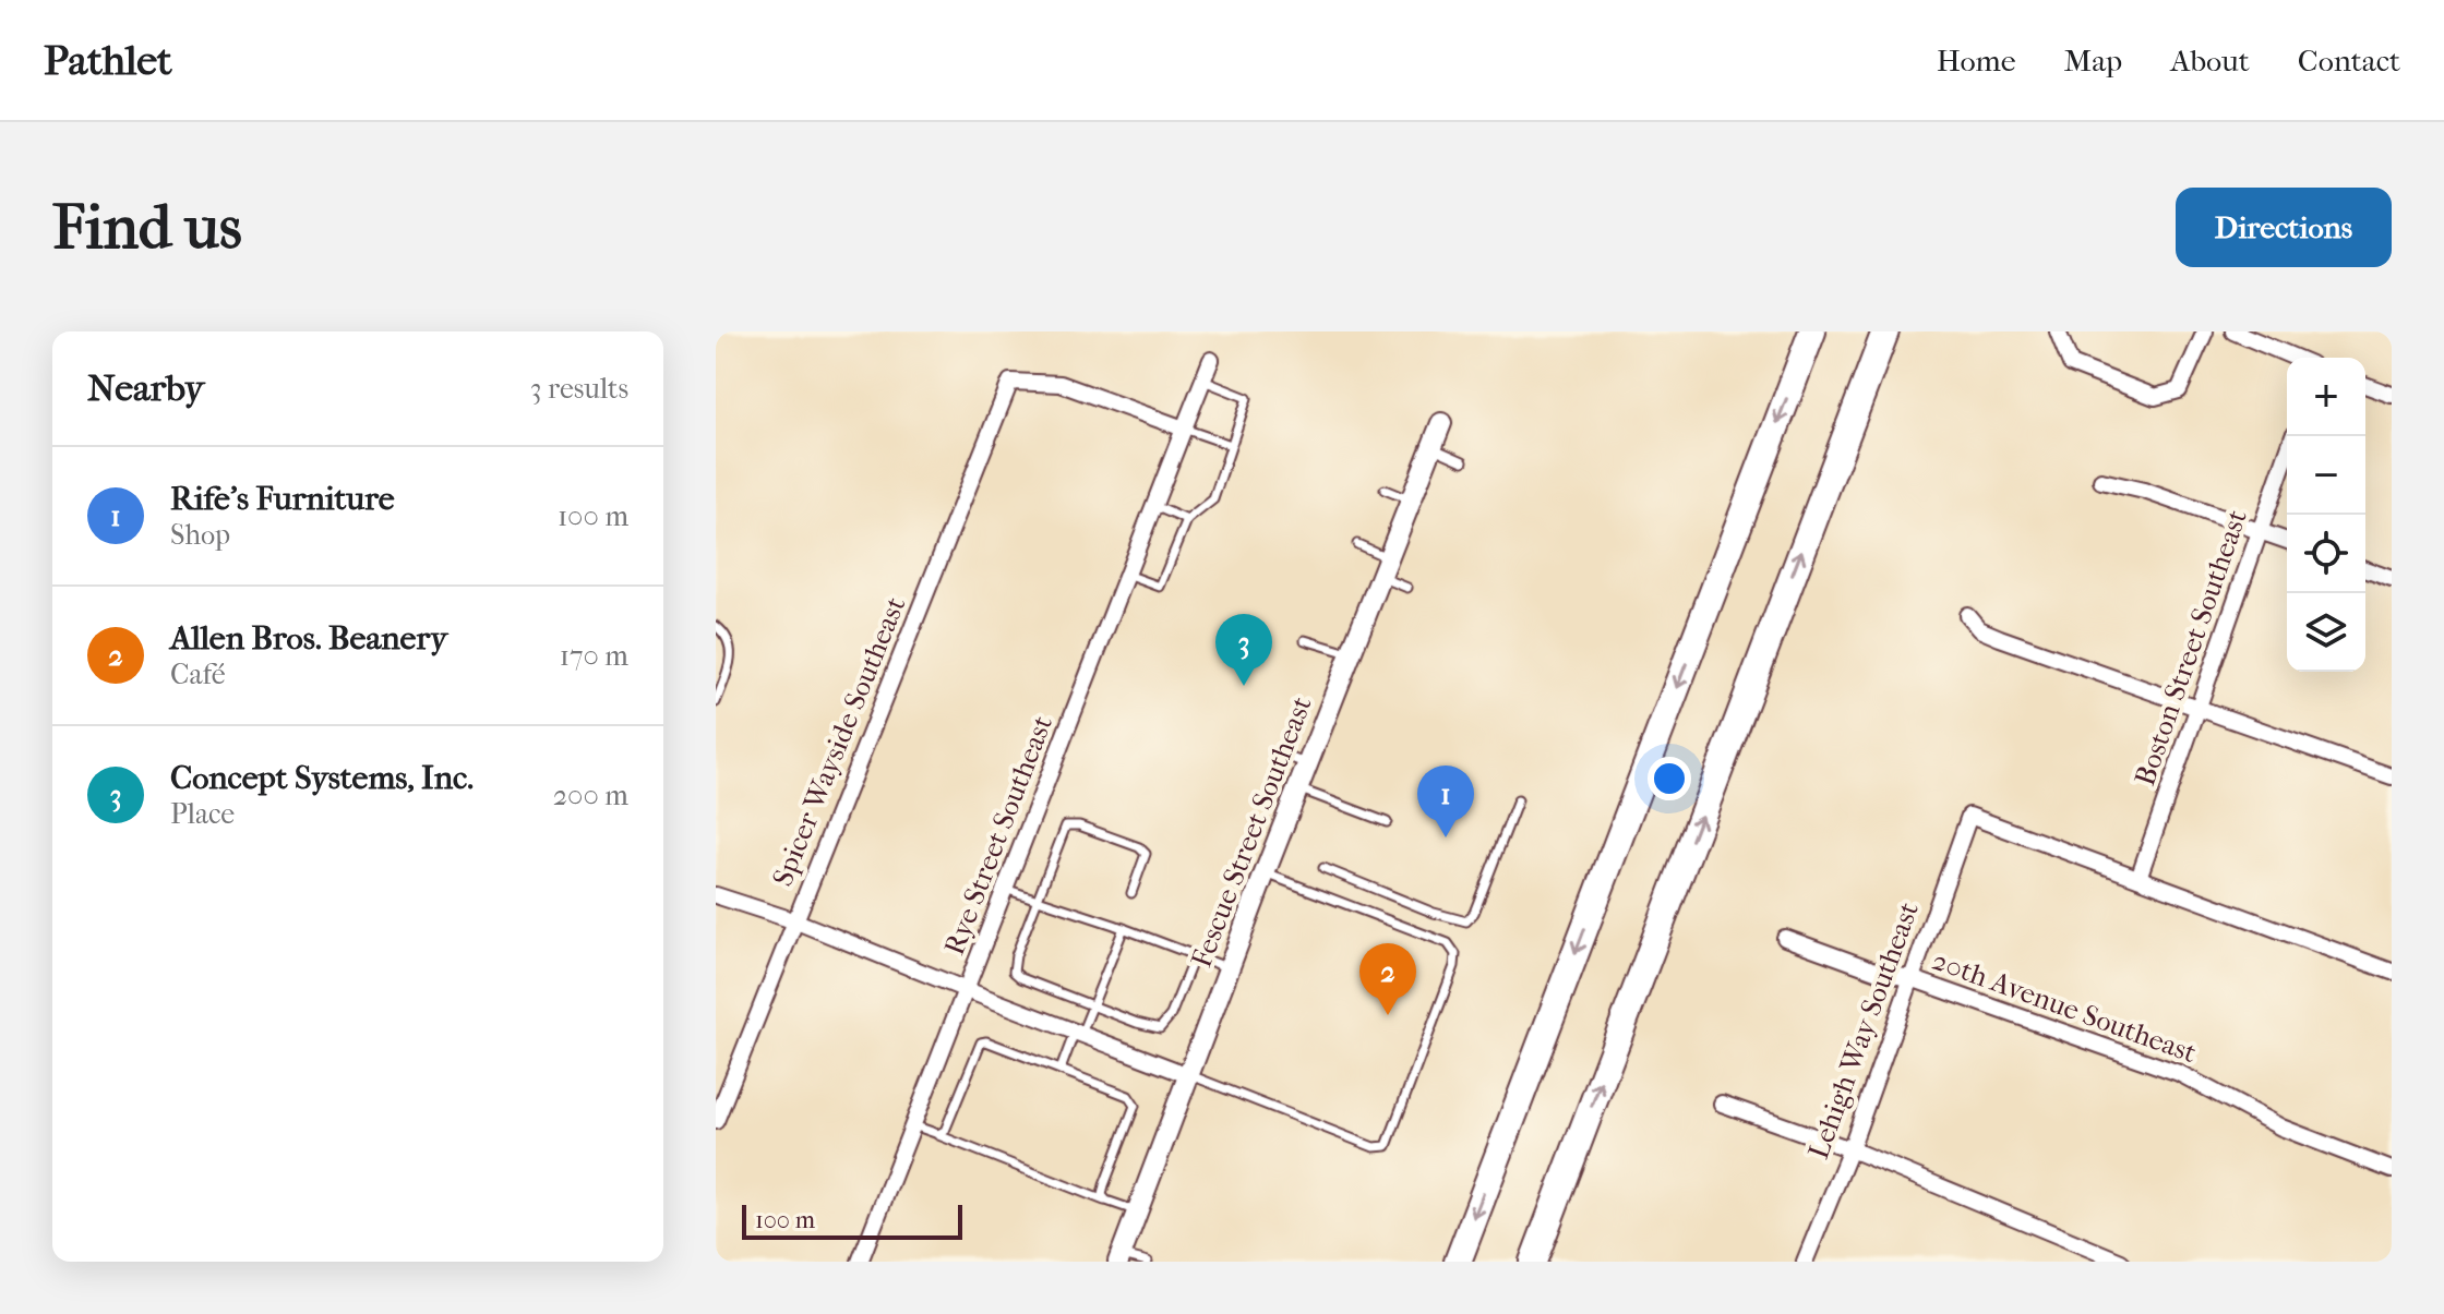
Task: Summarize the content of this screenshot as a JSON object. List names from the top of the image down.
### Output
{
  "streets": {
    "street": [
      "Boston Street Southeast",
      "Spicer Wayside Southeast",
      "Fescue Street Southeast",
      "Rye Street Southeast",
      "20th Avenue Southeast",
      "Lehigh Way Southeast"
    ]
  },
  "crossings": [
    ["Boston Street Southeast", "Lehigh Way Southeast"],
    ["Spicer Wayside Southeast", "Rye Street Southeast"],
    ["20th Avenue Southeast", "Lehigh Way Southeast"]
  ],
  "scale_bar": "100 m",
  "page": {
    "header": "Pathlet",
    "nav": [
      "Home",
      "Map",
      "About",
      "Contact"
    ],
    "buttons": "Directions",
    "title": "Find us",
    "heading": ["Nearby", "3 results"],
    "map_buttons": ["+", "−"],
    "list": [
      {
        "mark": "1",
        "name": "Rife’s Furniture",
        "note": "Shop",
        "value": "100 m"
      },
      {
        "mark": "2",
        "name": "Allen Bros. Beanery",
        "note": "Café",
        "value": "170 m"
      },
      {
        "mark": "3",
        "name": "Concept Systems, Inc.",
        "note": "Place",
        "value": "200 m"
      }
    ],
    "pins": ["3", "1", "2"],
    "scale": "100 m"
  }
}
